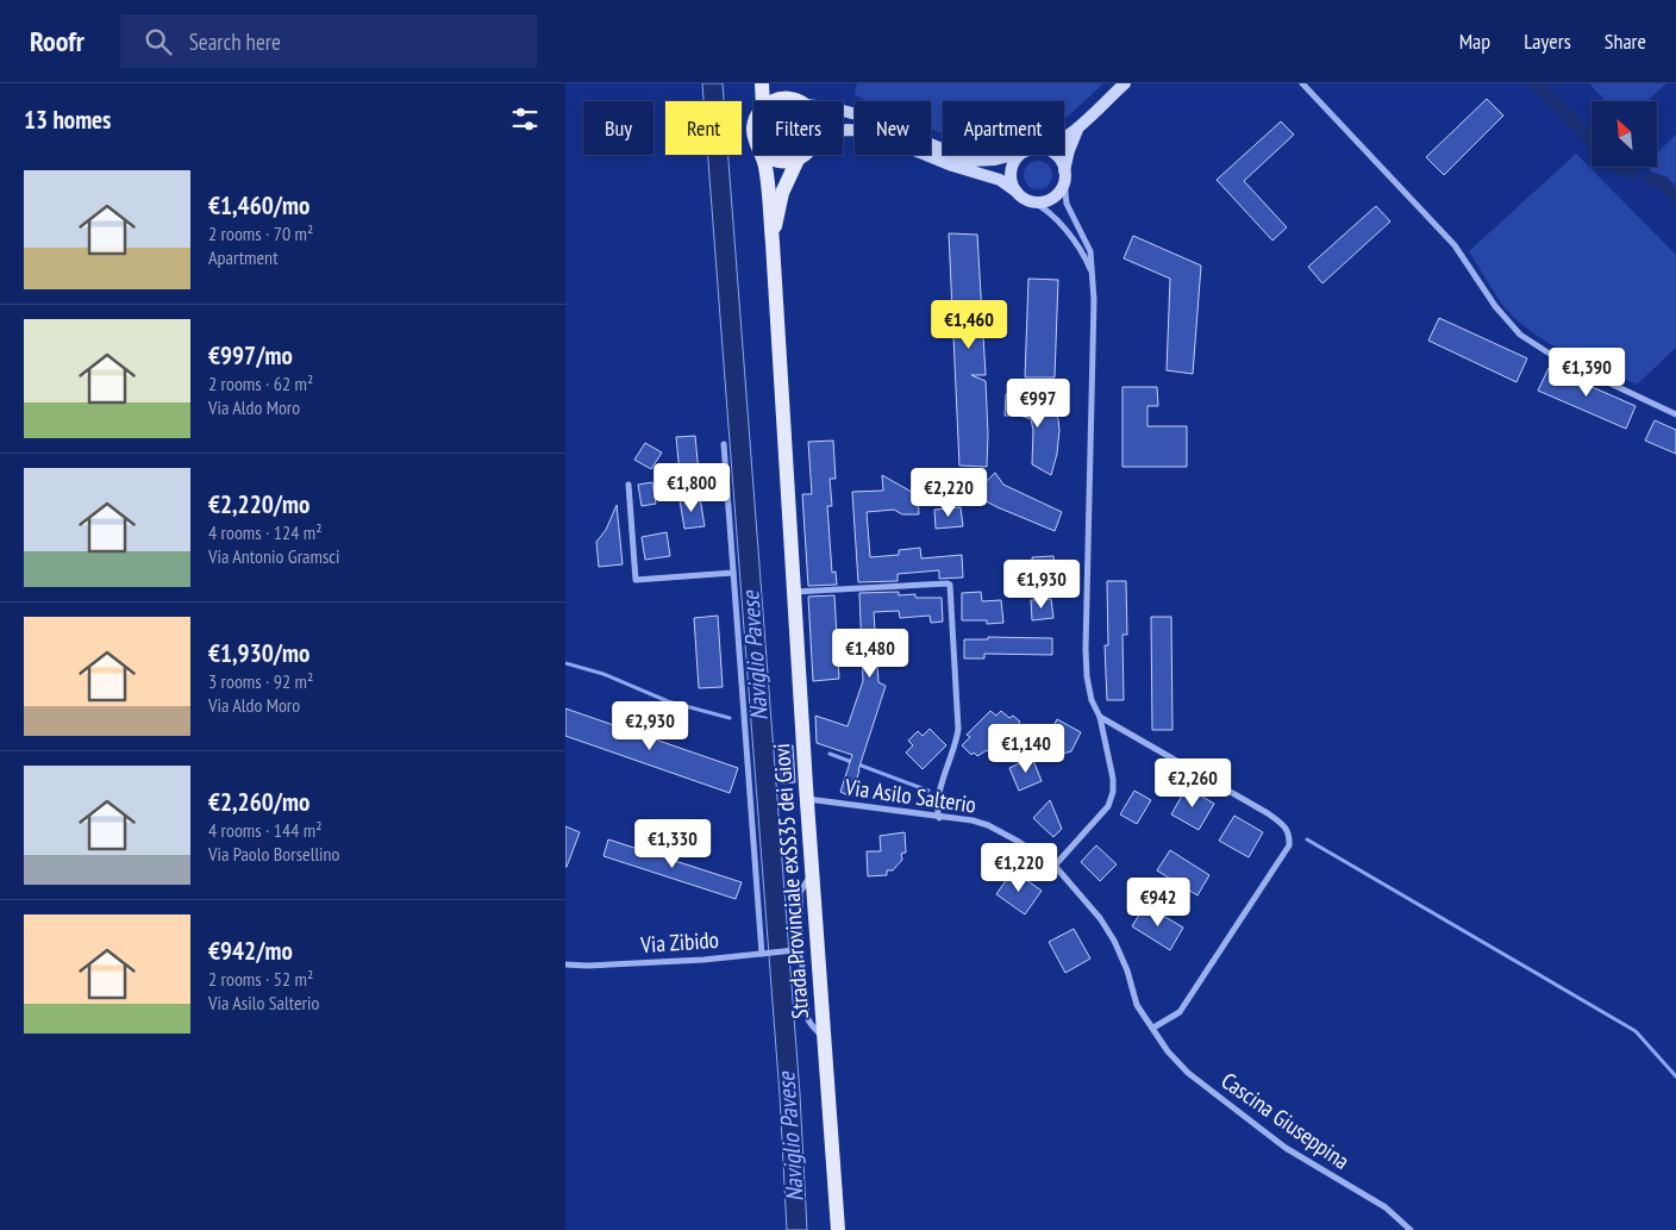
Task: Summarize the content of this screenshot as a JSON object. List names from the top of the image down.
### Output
{
  "streets": {
    "main road": ["Strada Provinciale exSS35 dei Giovi"],
    "street": ["Via Asilo Salterio", "Via Zibido", "Cascina Giuseppina"]
  },
  "crossings": [
    ["Via Asilo Salterio", "Strada Provinciale exSS35 dei Giovi"],
    ["Via Asilo Salterio", "Cascina Giuseppina"]
  ],
  "water": ["Naviglio Pavese"],
  "north": "top left",
  "page": {
    "header": "Roofr",
    "search": "Search here",
    "nav": ["Map", "Layers", "Share"],
    "heading": "13 homes",
    "chip": [
      "Buy",
      "Rent",
      "Filters",
      "New",
      "Apartment"
    ],
    "list": [
      {
        "name": "€1,460/mo",
        "note": "2 rooms · 70 m² · Apartment"
      },
      {
        "name": "€997/mo",
        "note": "2 rooms · 62 m² · Via Aldo Moro"
      },
      {
        "name": "€2,220/mo",
        "note": "4 rooms · 124 m² · Via Antonio Gramsci"
      },
      {
        "name": "€1,930/mo",
        "note": "3 rooms · 92 m² · Via Aldo Moro"
      },
      {
        "name": "€2,260/mo",
        "note": "4 rooms · 144 m² · Via Paolo Borsellino"
      },
      {
        "name": "€942/mo",
        "note": "2 rooms · 52 m² · Via Asilo Salterio"
      }
    ],
    "price": [
      "€1,460",
      "€1,390",
      "€997",
      "€1,800",
      "€2,220",
      "€1,930",
      "€1,480",
      "€2,930",
      "€1,140",
      "€2,260",
      "€1,330",
      "€1,220",
      "€942"
    ]
  }
}
